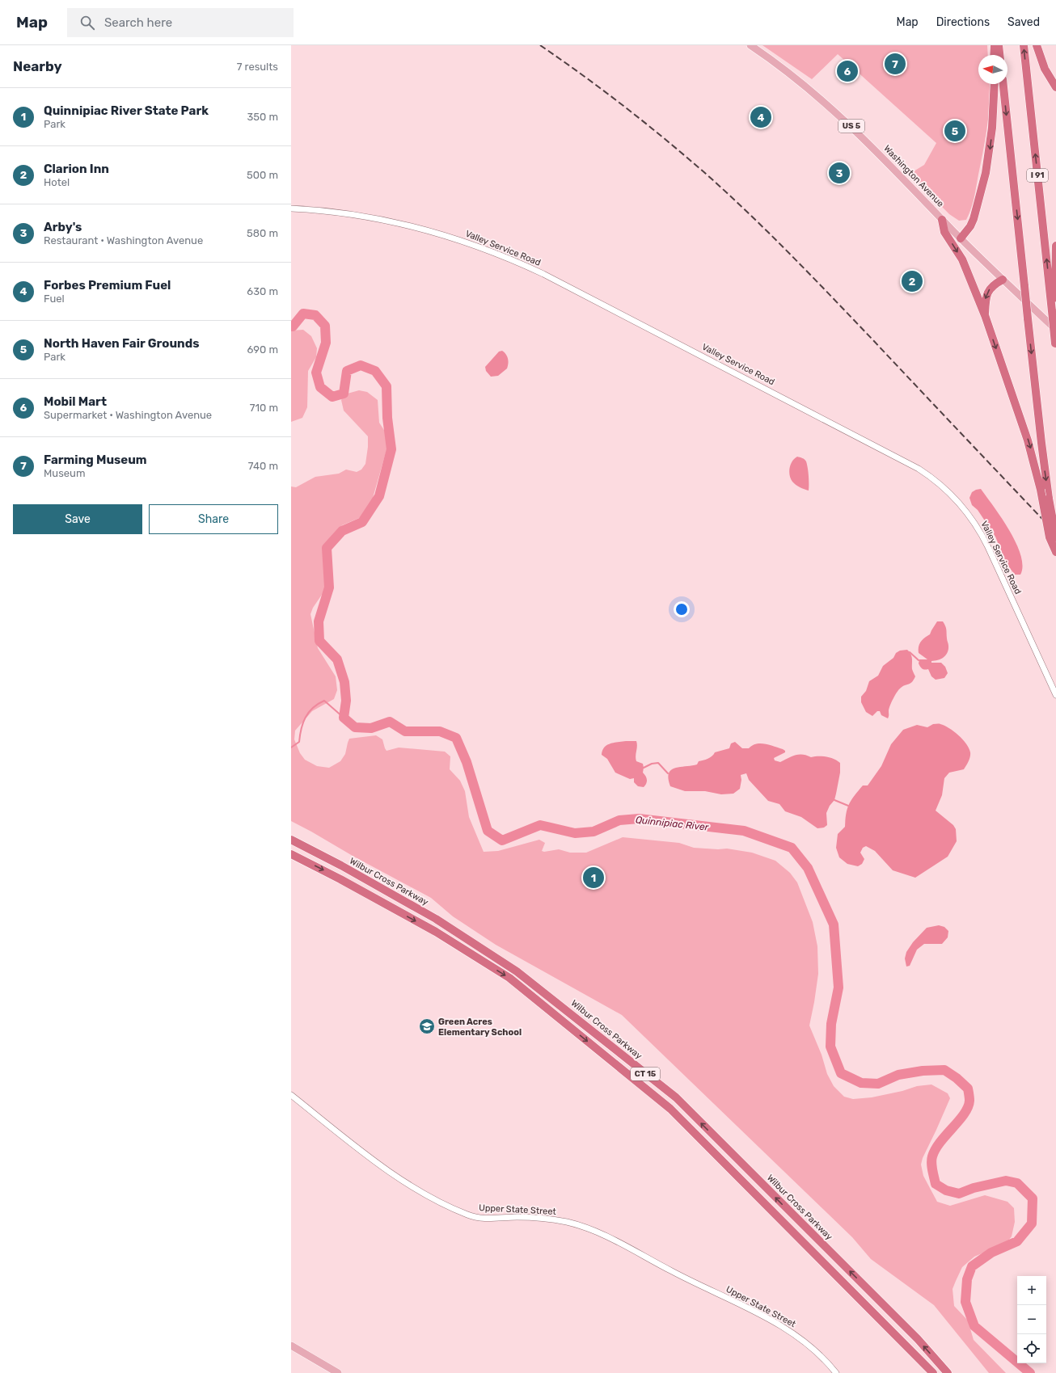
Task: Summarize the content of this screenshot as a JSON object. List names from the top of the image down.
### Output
{
  "streets": {
    "highway": ["I 91", "Wilbur Cross Parkway", "CT 15"],
    "main road": ["US 5", "Washington Avenue"],
    "street": ["Valley Service Road", "Upper State Street"]
  },
  "water": ["Quinnipiac River"],
  "places": {
    "school or university": ["Green Acres Elementary School"]
  },
  "north": "left",
  "page": {
    "header": "Map",
    "search": "Search here",
    "nav": ["Map", "Directions", "Saved"],
    "heading": ["Nearby", "7 results"],
    "pins": [
      "7",
      "6",
      "4",
      "5",
      "3",
      "2",
      "1"
    ],
    "list": [
      {
        "mark": "1",
        "name": "Quinnipiac River State Park",
        "note": "Park",
        "value": "350 m"
      },
      {
        "mark": "2",
        "name": "Clarion Inn",
        "note": "Hotel",
        "value": "500 m"
      },
      {
        "mark": "3",
        "name": "Arby's",
        "note": "Restaurant · Washington Avenue",
        "value": "580 m"
      },
      {
        "mark": "4",
        "name": "Forbes Premium Fuel",
        "note": "Fuel",
        "value": "630 m"
      },
      {
        "mark": "5",
        "name": "North Haven Fair Grounds",
        "note": "Park",
        "value": "690 m"
      },
      {
        "mark": "6",
        "name": "Mobil Mart",
        "note": "Supermarket · Washington Avenue",
        "value": "710 m"
      },
      {
        "mark": "7",
        "name": "Farming Museum",
        "note": "Museum",
        "value": "740 m"
      }
    ],
    "buttons": ["Save", "Share"],
    "map_buttons": ["+", "−"]
  }
}
